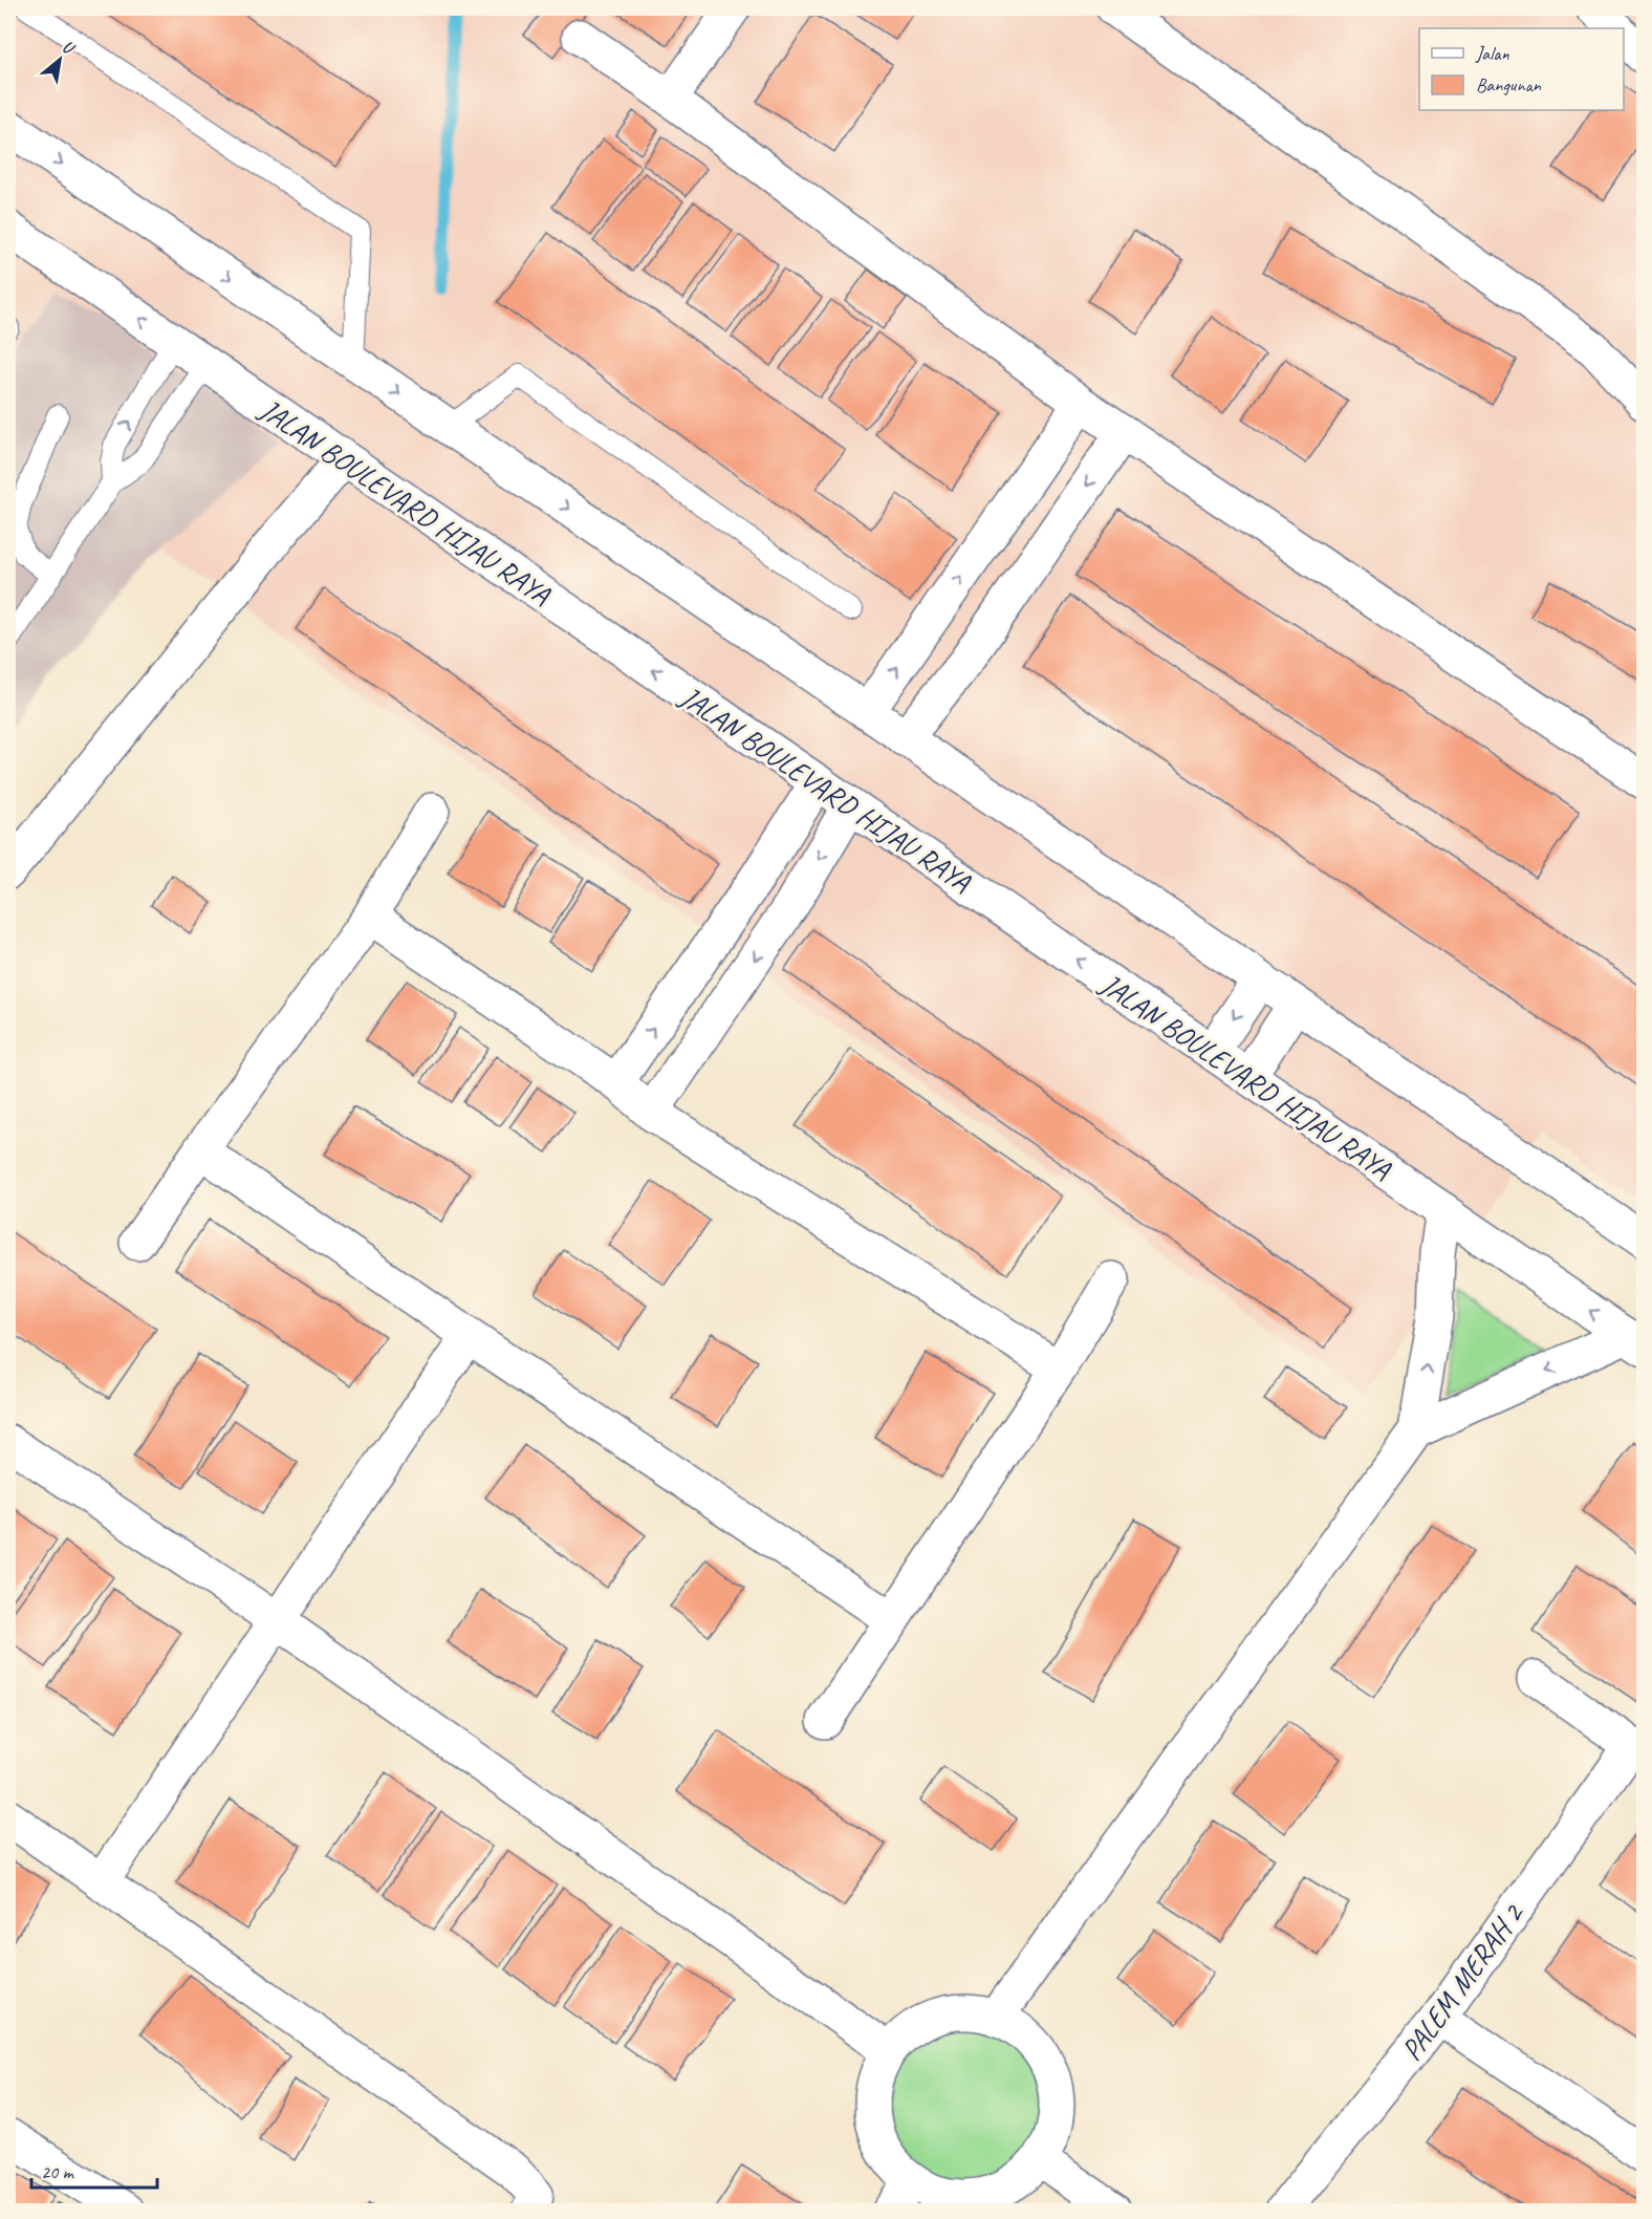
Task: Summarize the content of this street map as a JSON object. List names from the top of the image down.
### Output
{
  "streets": {
    "street": ["JALAN BOULEVARD HIJAU RAYA", "PALEM MERAH 2"]
  },
  "legend": ["Jalan", "Bangunan"],
  "scale_bar": "20 m",
  "north": "top right"
}
